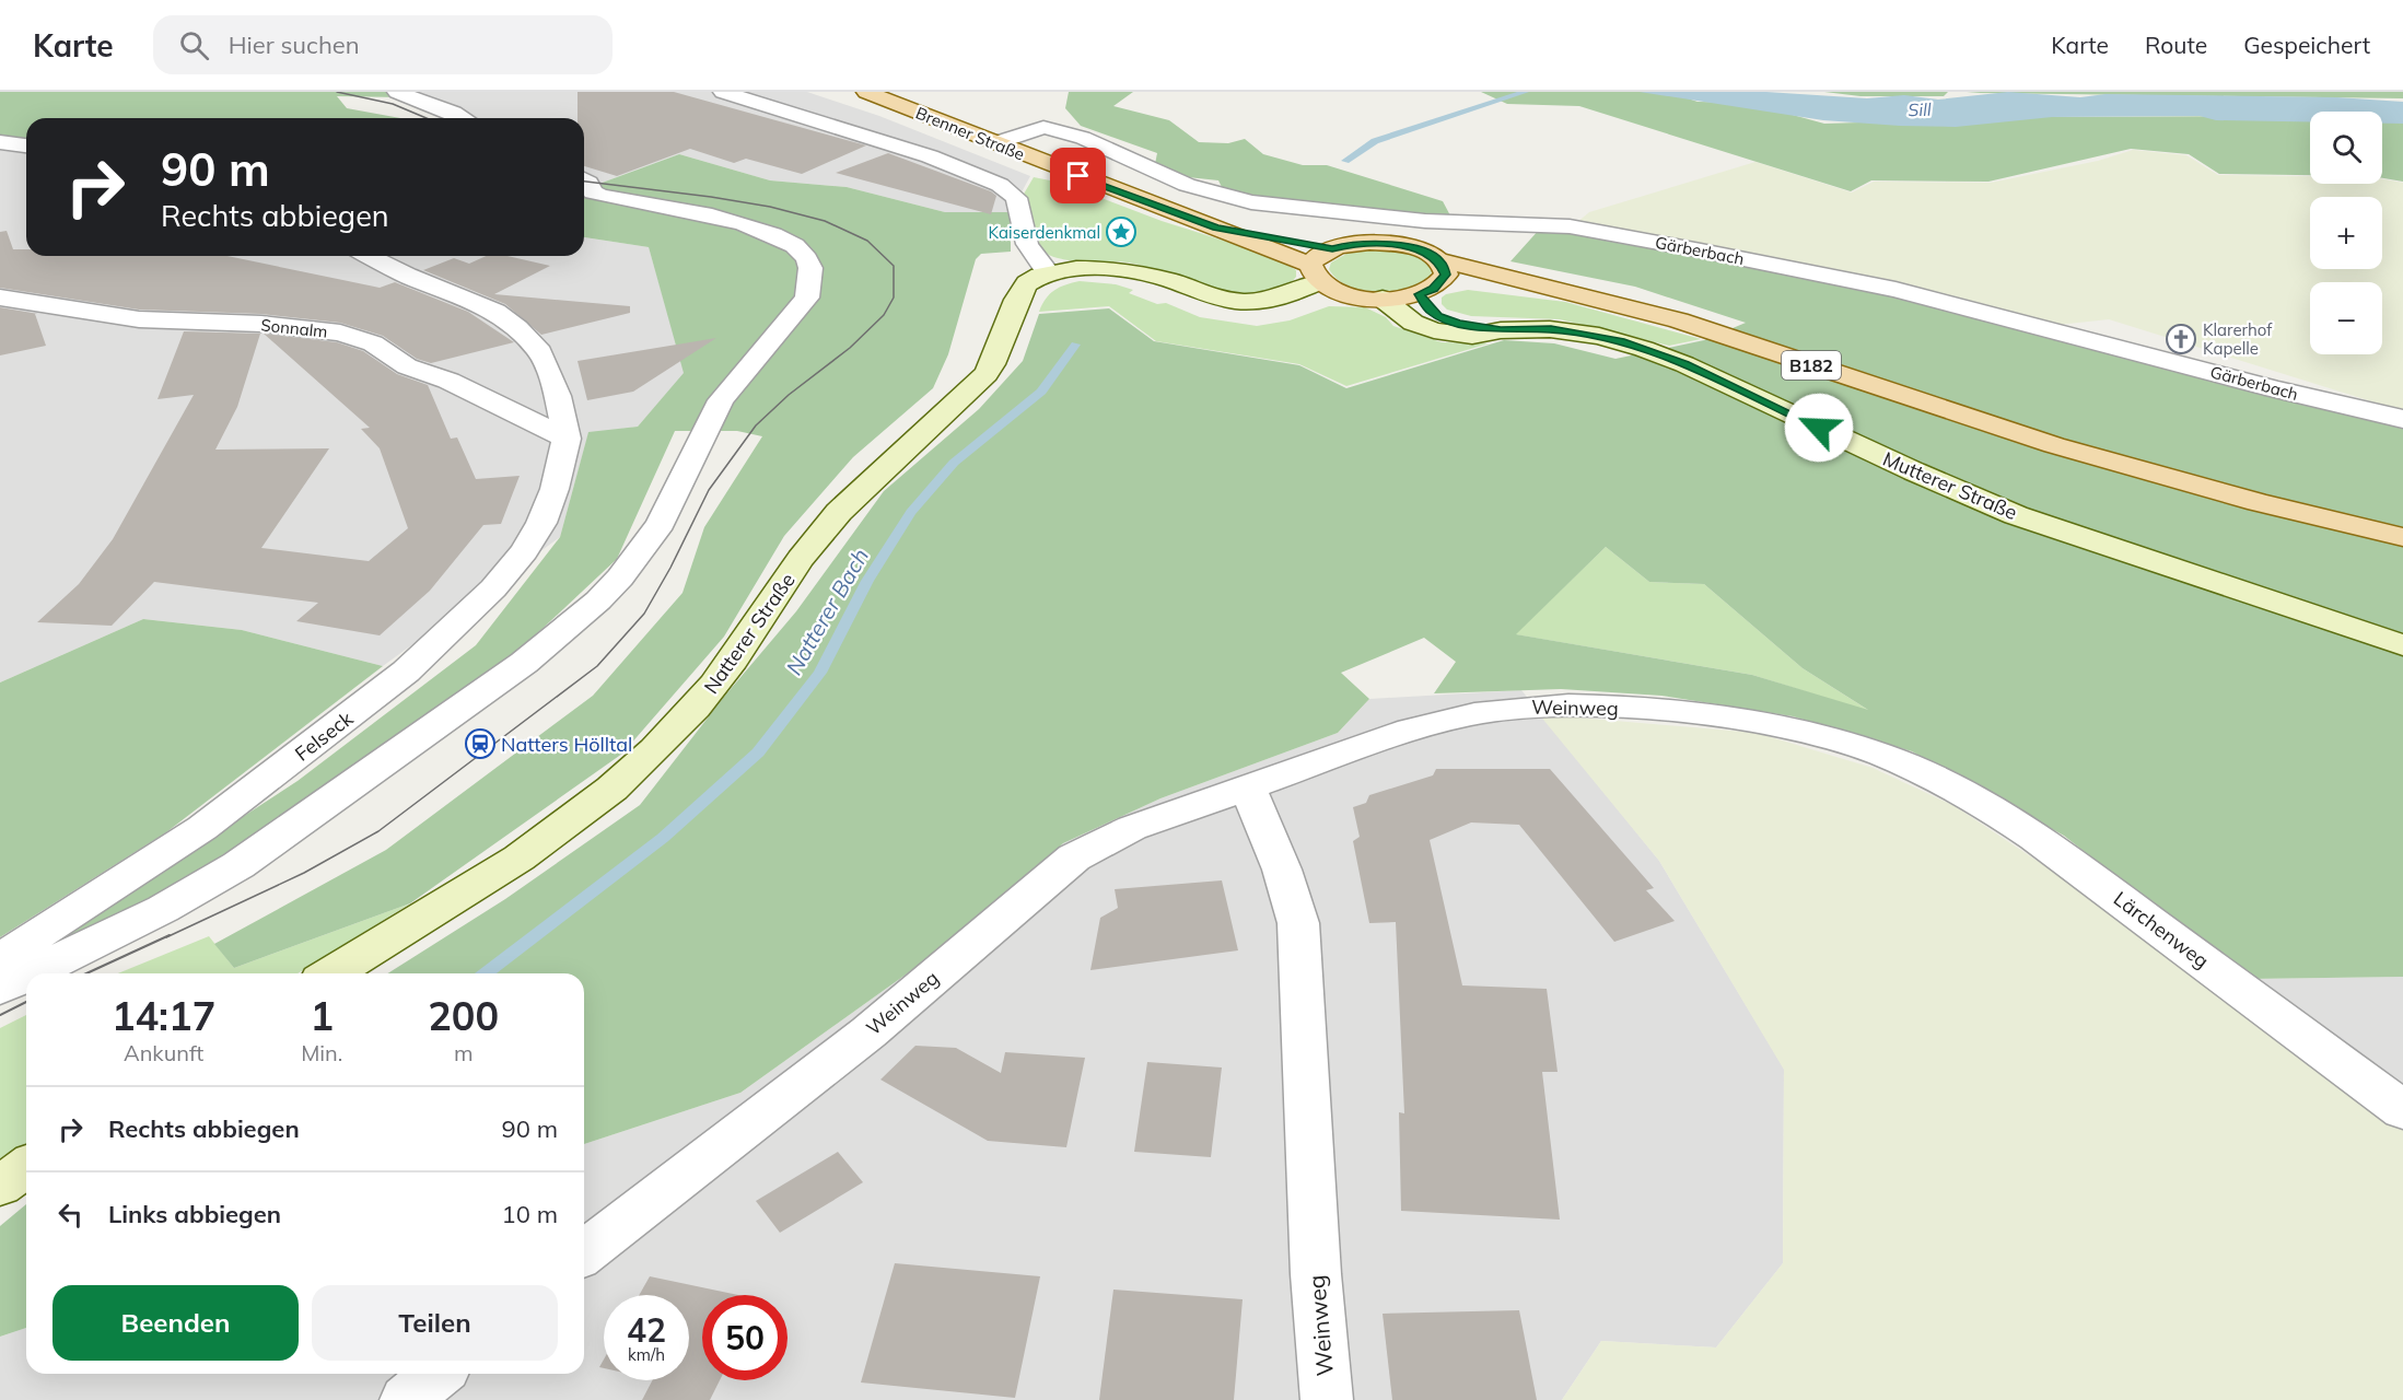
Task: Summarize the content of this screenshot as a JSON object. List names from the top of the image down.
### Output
{
  "streets": {
    "main road": ["Brenner Straße", "B182"],
    "street": [
      "Gärberbach",
      "Sonnalm",
      "Mutterer Straße",
      "Natterer Straße",
      "Weinweg",
      "Felseck",
      "Lärchenweg"
    ]
  },
  "crossings": [
    ["Brenner Straße", "Gärberbach"],
    ["Brenner Straße", "B182"],
    ["Brenner Straße", "Natterer Straße"],
    ["Sonnalm", "Felseck"],
    ["B182", "Mutterer Straße"],
    ["B182", "Natterer Straße"],
    ["Weinweg", "Lärchenweg"]
  ],
  "water": ["Sill", "Natterer Bach"],
  "places": {
    "place": ["Kaiserdenkmal"],
    "church": ["Klarerhof Kapelle"],
    "station": ["Natters Hölltal"]
  },
  "page": {
    "header": "Karte",
    "search": "Hier suchen",
    "nav": ["Karte", "Route", "Gespeichert"],
    "map_buttons": ["+", "−"],
    "turn": ["90 m", "Rechts abbiegen"],
    "eta": [
      "14:17",
      "Ankunft",
      "1",
      "Min.",
      "200",
      "m"
    ],
    "list": [
      {
        "name": "Rechts abbiegen",
        "value": "90 m"
      },
      {
        "name": "Links abbiegen",
        "value": "10 m"
      }
    ],
    "buttons": ["Beenden", "Teilen"],
    "speed": "42 km/h",
    "limit": "50"
  }
}
